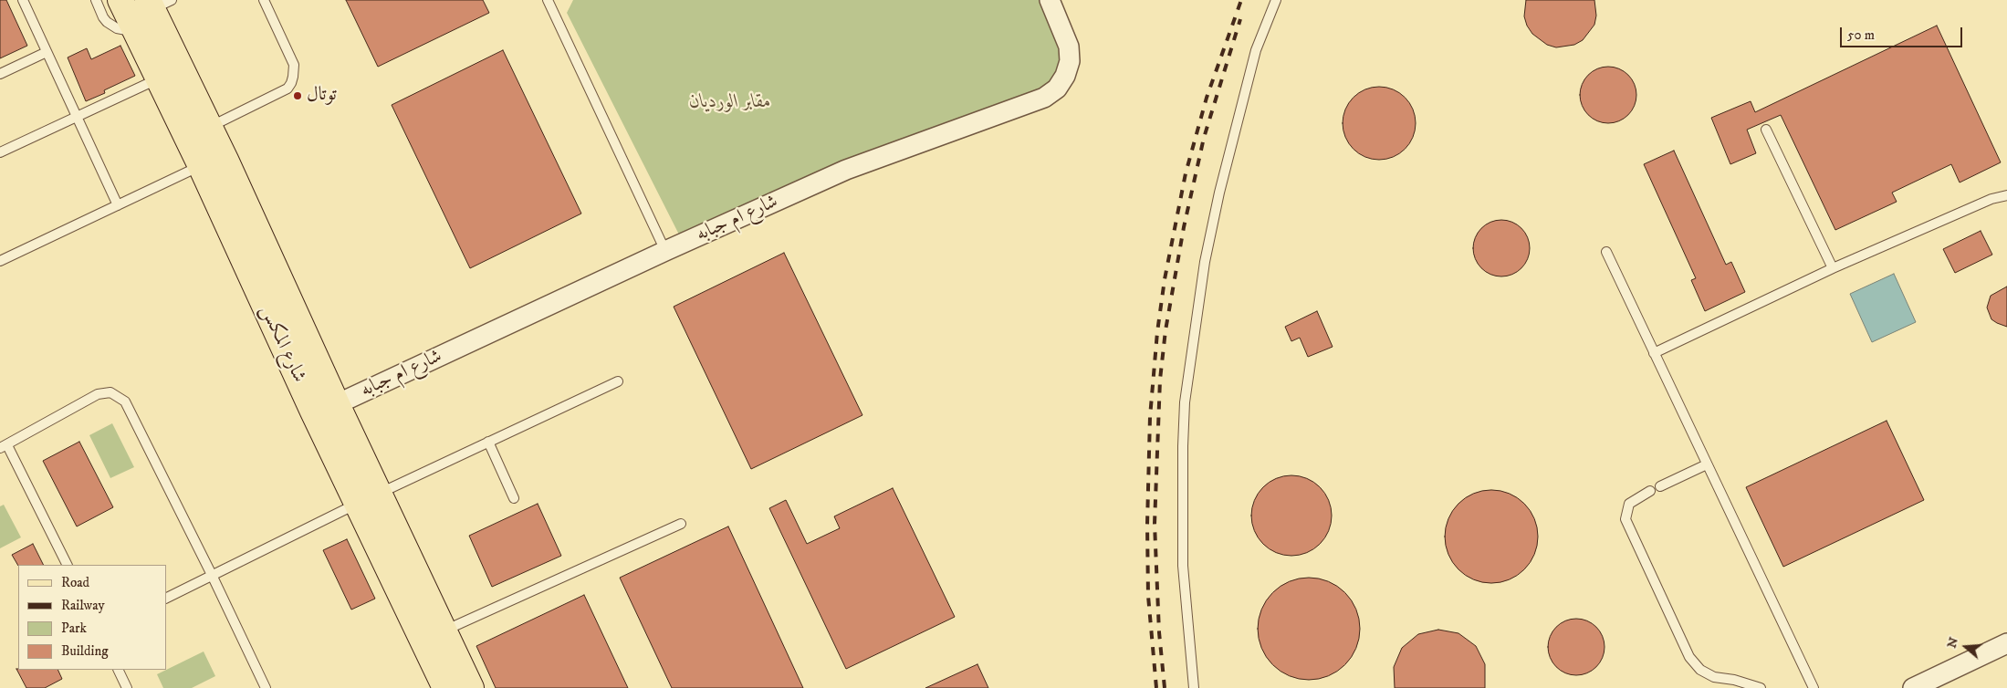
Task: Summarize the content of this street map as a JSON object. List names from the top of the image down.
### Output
{
  "streets": {
    "main road": ["شارع المكس"],
    "street": ["شارع ام جبابه"]
  },
  "crossings": [
    ["شارع ام جبابه", "شارع المكس"]
  ],
  "parks": ["مقابر الورديان"],
  "places": ["توتال"],
  "legend": [
    "Road",
    "Railway",
    "Park",
    "Building"
  ],
  "scale_bar": "50 m",
  "north": "left"
}
